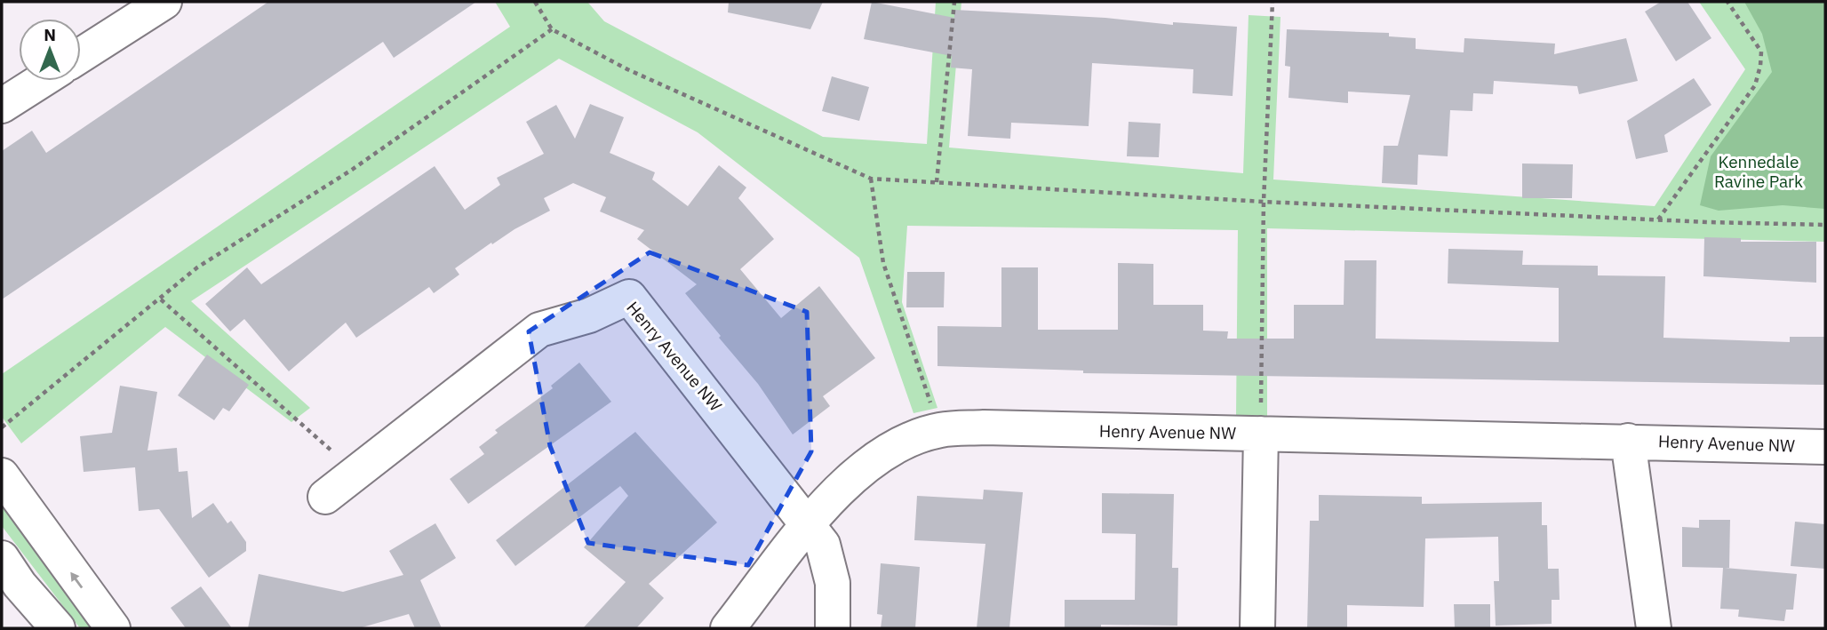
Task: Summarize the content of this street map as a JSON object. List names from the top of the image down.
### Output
{
  "streets": {
    "street": ["Henry Avenue NW"]
  },
  "parks": ["Kennedale Ravine Park"],
  "north": "top"
}
